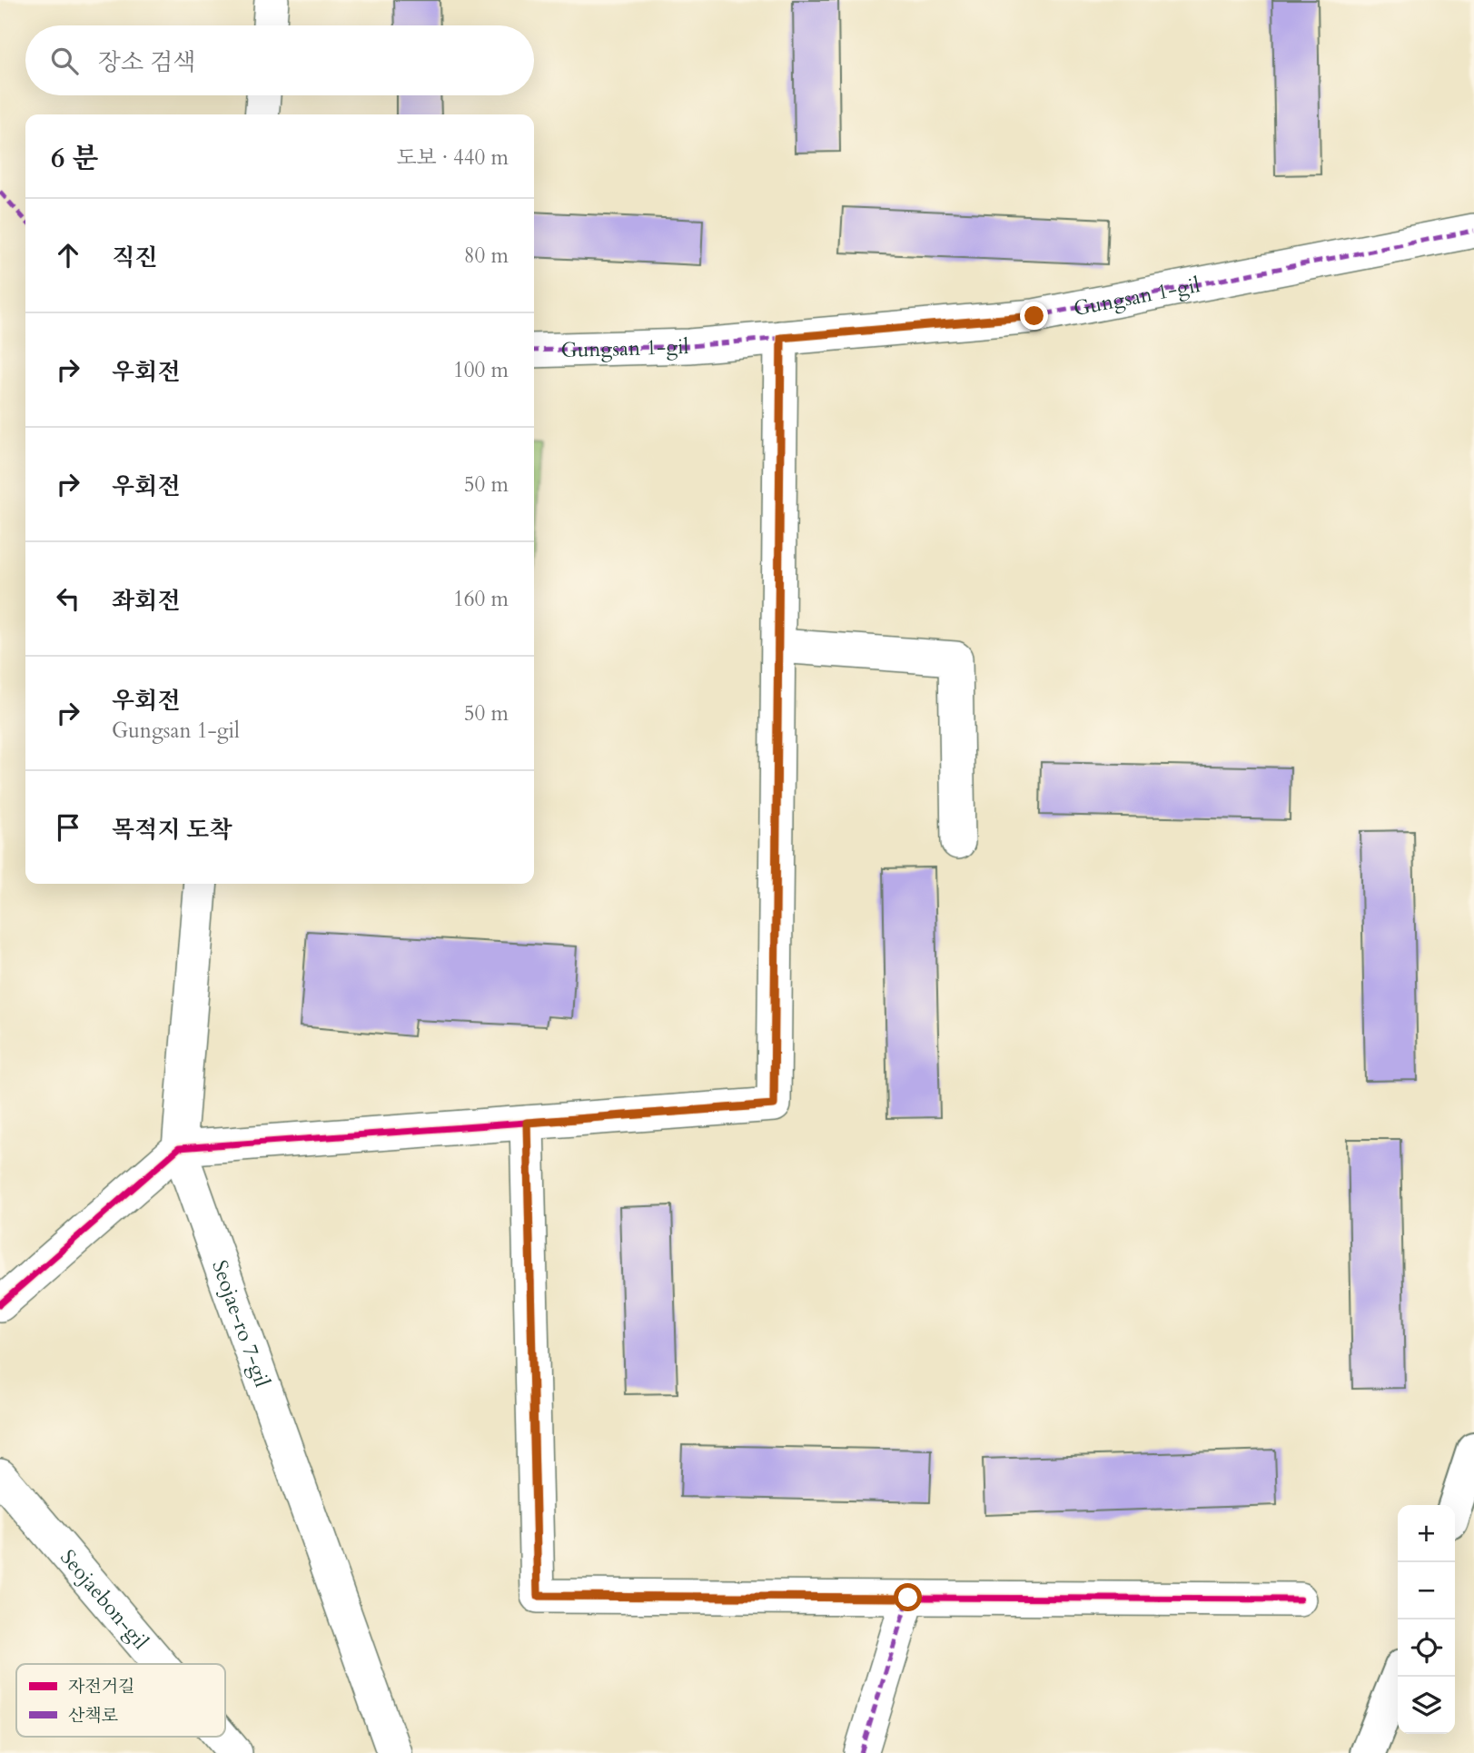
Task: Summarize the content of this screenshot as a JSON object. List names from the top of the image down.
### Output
{
  "streets": {
    "street": ["Gungsan 1-gil", "Seojae-ro 7-gil", "Seojaebon-gil"]
  },
  "legend": ["자전거길", "산책로"],
  "page": {
    "search": "장소 검색",
    "heading": ["6 분", "도보 · 440 m"],
    "list": [
      ["직진", "80 m"],
      ["우회전", "100 m"],
      ["우회전", "50 m"],
      ["좌회전", "160 m"],
      ["우회전", "Gungsan 1-gil", "50 m"],
      "목적지 도착"
    ],
    "map_buttons": ["+", "−"]
  }
}
